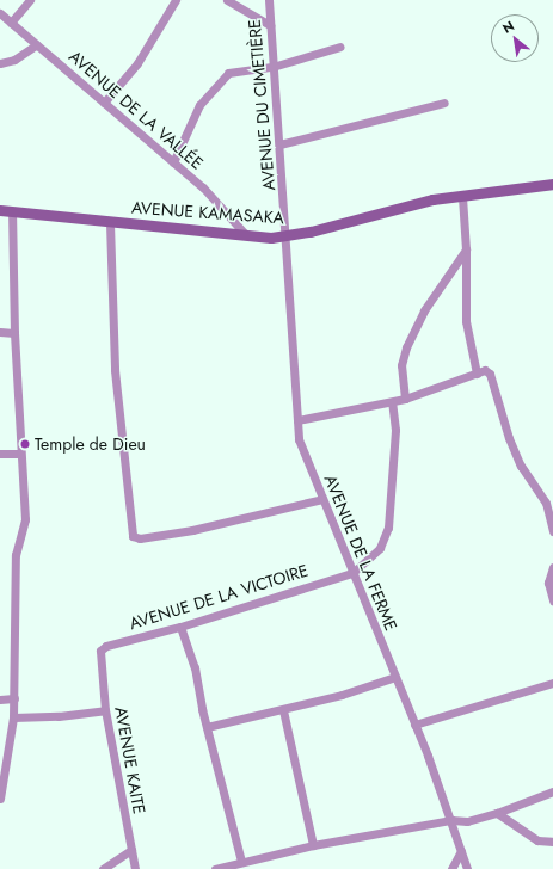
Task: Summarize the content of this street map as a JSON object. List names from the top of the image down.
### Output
{
  "streets": {
    "street": [
      "AVENUE DU CIMETIÈRE",
      "AVENUE DE LA VALLÉE",
      "AVENUE KAMASAKA",
      "AVENUE DE LA FERME",
      "AVENUE DE LA VICTOIRE",
      "AVENUE KAITE"
    ]
  },
  "crossings": [
    ["AVENUE DU CIMETIÈRE", "AVENUE KAMASAKA"],
    ["AVENUE DU CIMETIÈRE", "AVENUE DE LA FERME"],
    ["AVENUE DE LA VALLÉE", "AVENUE KAMASAKA"],
    ["AVENUE KAMASAKA", "AVENUE DE LA FERME"],
    ["AVENUE DE LA FERME", "AVENUE DE LA VICTOIRE"],
    ["AVENUE DE LA VICTOIRE", "AVENUE KAITE"]
  ],
  "places": ["Temple de Dieu"],
  "north": "top left"
}
